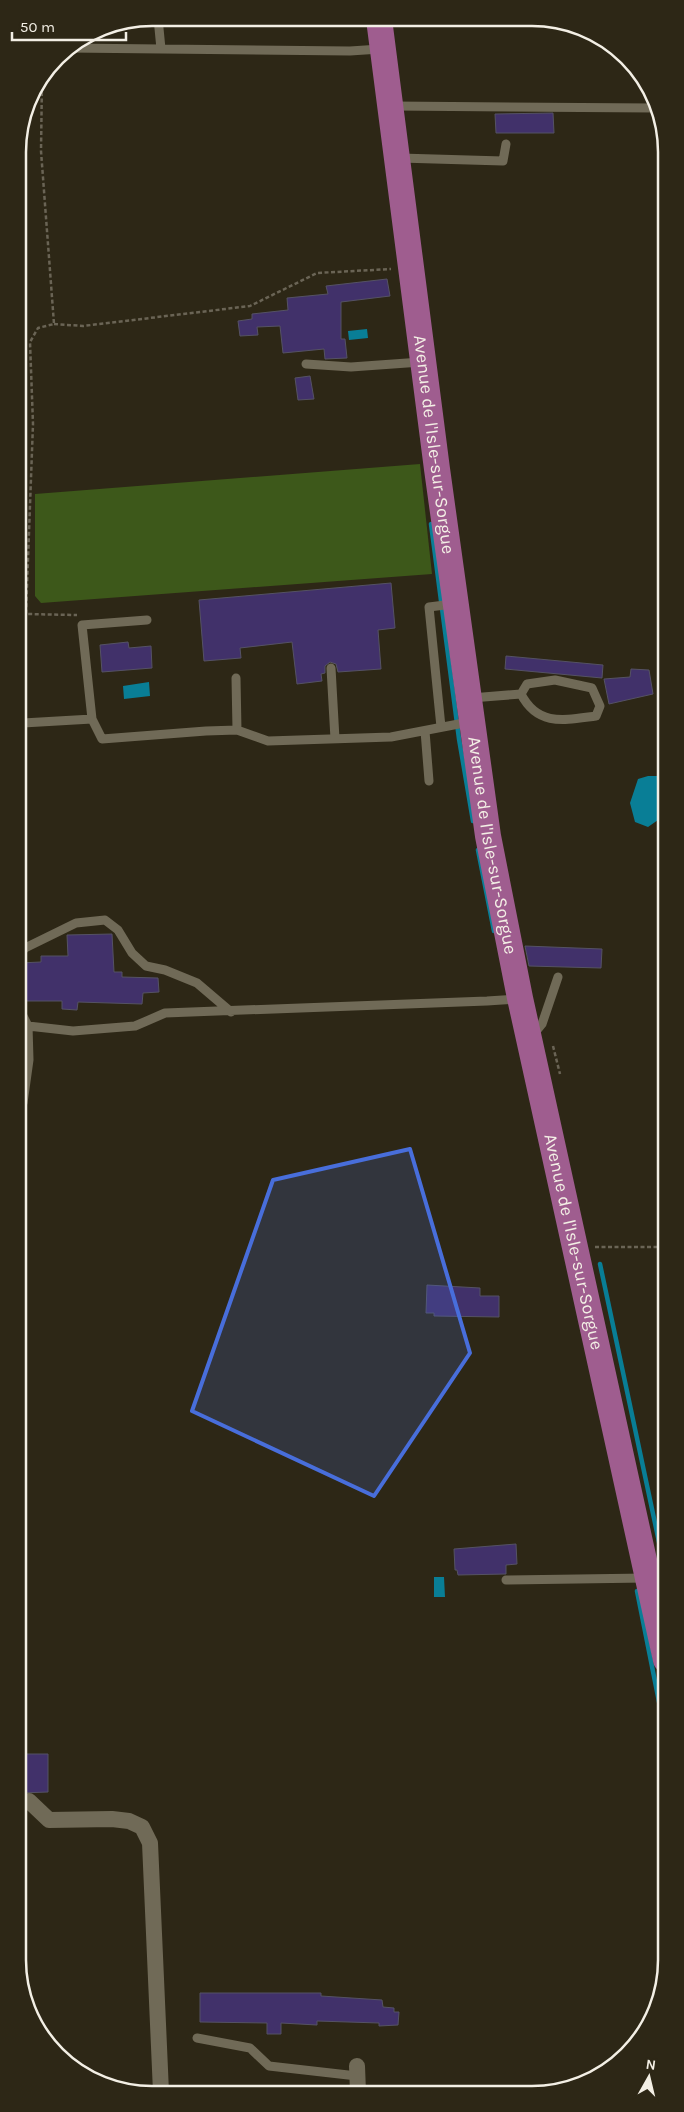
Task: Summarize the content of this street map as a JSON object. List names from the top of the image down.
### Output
{
  "streets": {
    "main road": ["Avenue de l'Isle-sur-Sorgue"]
  },
  "scale_bar": "50 m",
  "north": "top"
}
